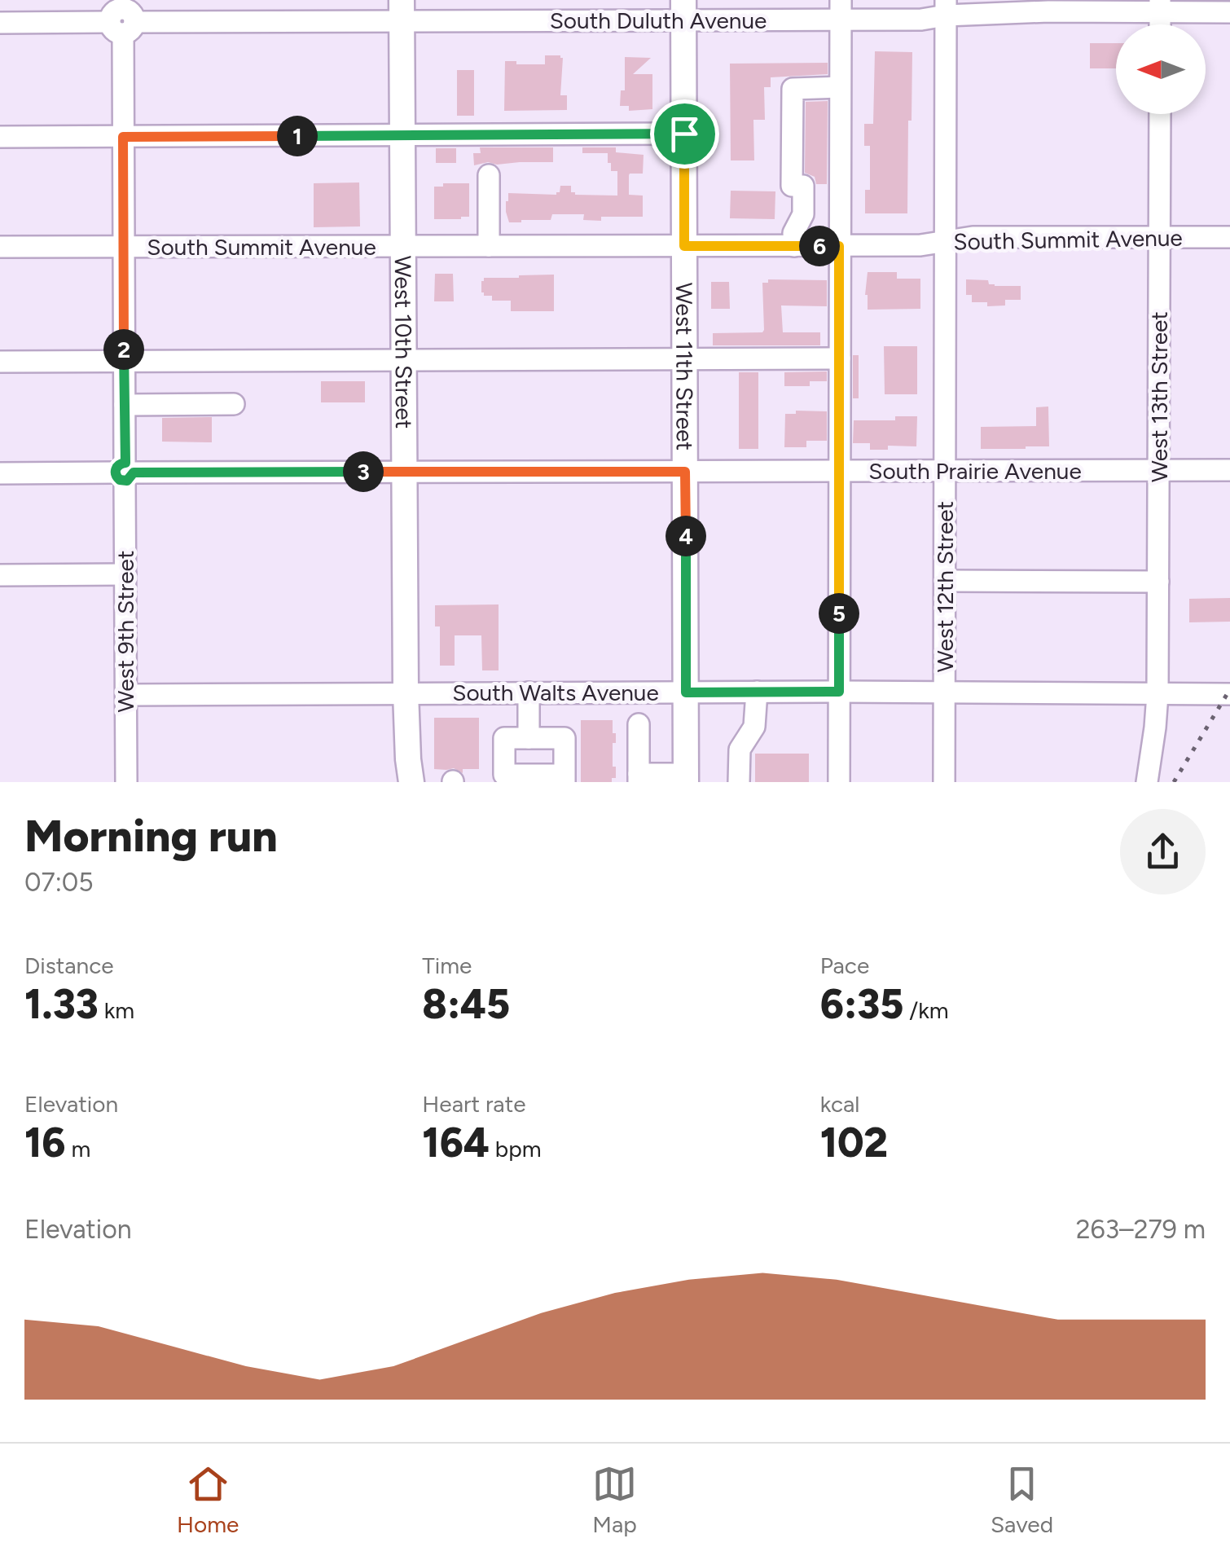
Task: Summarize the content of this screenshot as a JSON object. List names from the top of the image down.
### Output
{
  "streets": {
    "main road": ["West 10th Street", "West 11th Street"],
    "street": [
      "South Duluth Avenue",
      "South Summit Avenue",
      "West 13th Street",
      "South Prairie Avenue",
      "West 12th Street",
      "West 9th Street",
      "South Walts Avenue"
    ]
  },
  "crossings": [
    ["South Duluth Avenue", "West 10th Street"],
    ["South Duluth Avenue", "West 11th Street"],
    ["South Duluth Avenue", "West 12th Street"],
    ["South Duluth Avenue", "West 9th Street"],
    ["South Summit Avenue", "West 10th Street"],
    ["South Summit Avenue", "West 11th Street"],
    ["South Summit Avenue", "West 13th Street"],
    ["South Summit Avenue", "West 12th Street"],
    ["South Summit Avenue", "West 9th Street"],
    ["West 10th Street", "South Prairie Avenue"],
    ["West 10th Street", "South Walts Avenue"],
    ["West 11th Street", "South Prairie Avenue"],
    ["West 11th Street", "South Walts Avenue"],
    ["West 13th Street", "South Prairie Avenue"],
    ["West 13th Street", "South Walts Avenue"],
    ["South Prairie Avenue", "West 12th Street"],
    ["South Prairie Avenue", "West 9th Street"],
    ["West 12th Street", "South Walts Avenue"],
    ["West 9th Street", "South Walts Avenue"]
  ],
  "north": "left",
  "page": {
    "pins": [
      "1",
      "6",
      "2",
      "3",
      "4",
      "5"
    ],
    "heading": ["Morning run", "07:05"],
    "stats": [
      ["Distance", "1.33 km"],
      ["Time", "8:45"],
      ["Pace", "6:35 /km"],
      ["Elevation", "16 m"],
      ["Heart rate", "164 bpm"],
      ["kcal", "102"]
    ],
    "chart": ["Elevation", "263–279 m"],
    "tabs": ["Home", "Map", "Saved"]
  }
}
